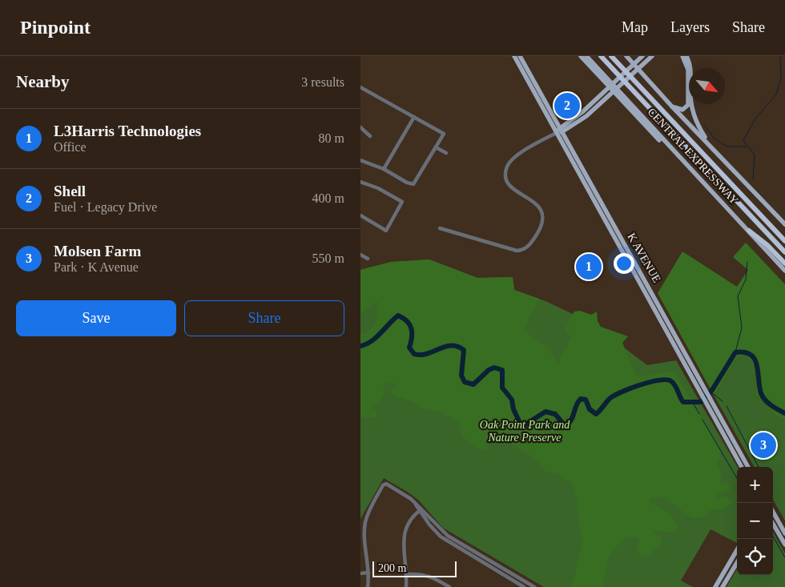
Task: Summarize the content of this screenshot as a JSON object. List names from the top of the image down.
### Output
{
  "streets": {
    "highway": ["CENTRAL EXPRESSWAY"],
    "main road": ["K AVENUE"]
  },
  "parks": ["Oak Point Park and Nature Preserve"],
  "scale_bar": "200 m",
  "north": "bottom right",
  "page": {
    "header": "Pinpoint",
    "nav": ["Map", "Layers", "Share"],
    "heading": ["Nearby", "3 results"],
    "pins": ["2", "1", "3"],
    "list": [
      {
        "mark": "1",
        "name": "L3Harris Technologies",
        "note": "Office",
        "value": "80 m"
      },
      {
        "mark": "2",
        "name": "Shell",
        "note": "Fuel · Legacy Drive",
        "value": "400 m"
      },
      {
        "mark": "3",
        "name": "Molsen Farm",
        "note": "Park · K Avenue",
        "value": "550 m"
      }
    ],
    "buttons": ["Save", "Share"],
    "map_buttons": ["+", "−"],
    "scale": "200 m"
  }
}
